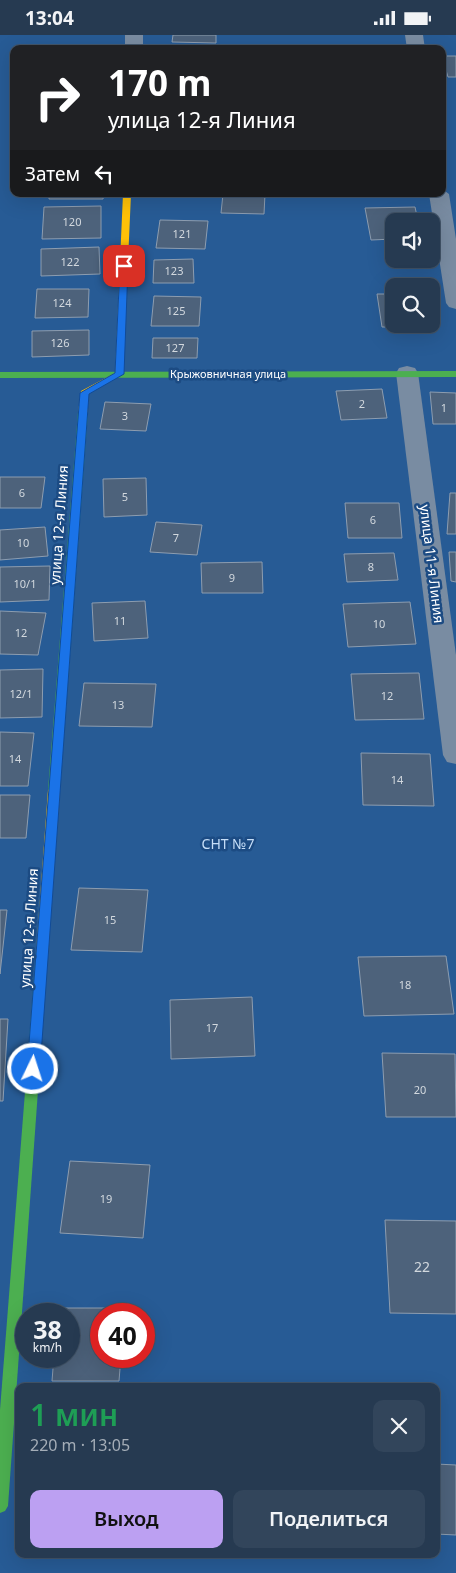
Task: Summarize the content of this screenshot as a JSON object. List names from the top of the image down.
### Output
{
  "streets": {
    "street": ["Крыжовничная улица", "улица 12-я Линия", "улица 11-я Линия"]
  },
  "crossings": [
    ["Крыжовничная улица", "улица 12-я Линия"],
    ["Крыжовничная улица", "улица 11-я Линия"]
  ],
  "parks": ["СНТ №7"],
  "house_numbers": [
    "120",
    "121",
    "122",
    "123",
    "124",
    "125",
    "126",
    "127",
    "2",
    "1",
    "3",
    "6",
    "5",
    "6",
    "7",
    "10",
    "8",
    "9",
    "10/1",
    "11",
    "10",
    "12",
    "12/1",
    "12",
    "13",
    "14",
    "14",
    "15",
    "18",
    "17",
    "20",
    "19",
    "22"
  ],
  "page": {
    "status": "13:04",
    "turn": ["170 m", "улица 12-я Линия"],
    "then": "Затем",
    "speed": "38 km/h",
    "limit": "40",
    "heading": ["1 мин", "220 m · 13:05"],
    "buttons": ["Выход", "Поделиться"]
  }
}
